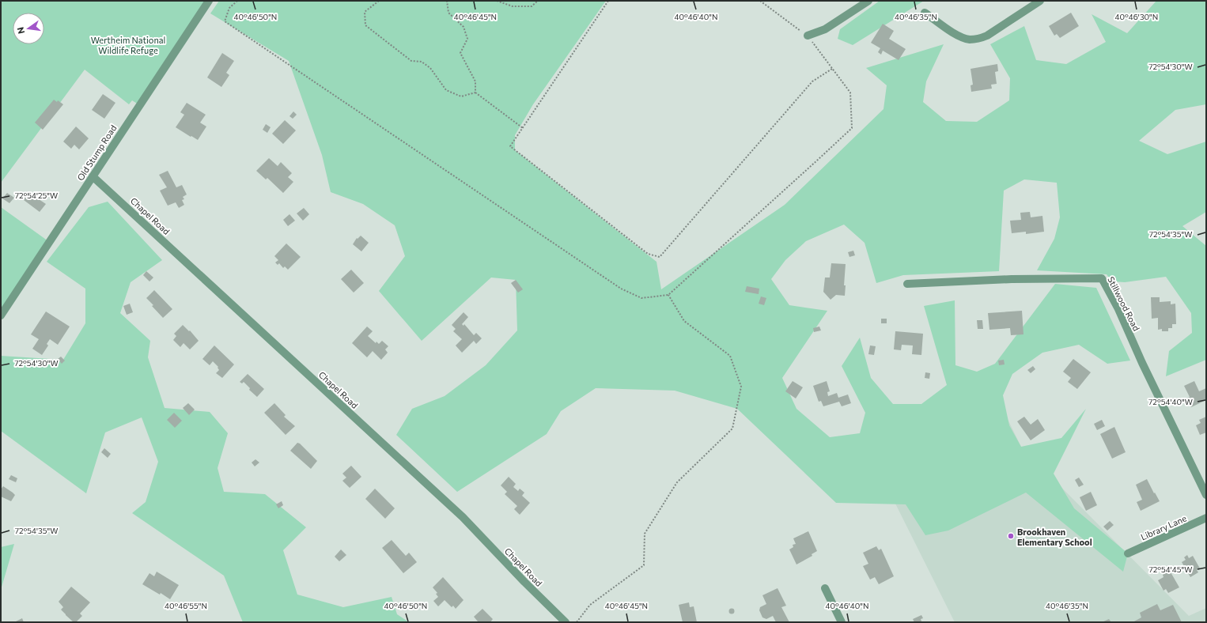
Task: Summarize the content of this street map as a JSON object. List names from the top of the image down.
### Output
{
  "streets": {
    "street": [
      "Old Stump Road",
      "Chapel Road",
      "Stillwood Road",
      "Library Lane"
    ]
  },
  "crossings": [
    ["Old Stump Road", "Chapel Road"]
  ],
  "parks": ["Wertheim National Wildlife Refuge"],
  "places": ["Brookhaven Elementary School"],
  "north": "left",
  "coordinates": [
    "40°46'30\"N",
    "40°46'50\"N",
    "40°46'45\"N",
    "40°46'40\"N",
    "40°46'35\"N",
    "72°54'30\"W",
    "72°54'25\"W",
    "72°54'35\"W",
    "72°54'40\"W",
    "72°54'45\"W",
    "40°46'55\"N"
  ]
}
